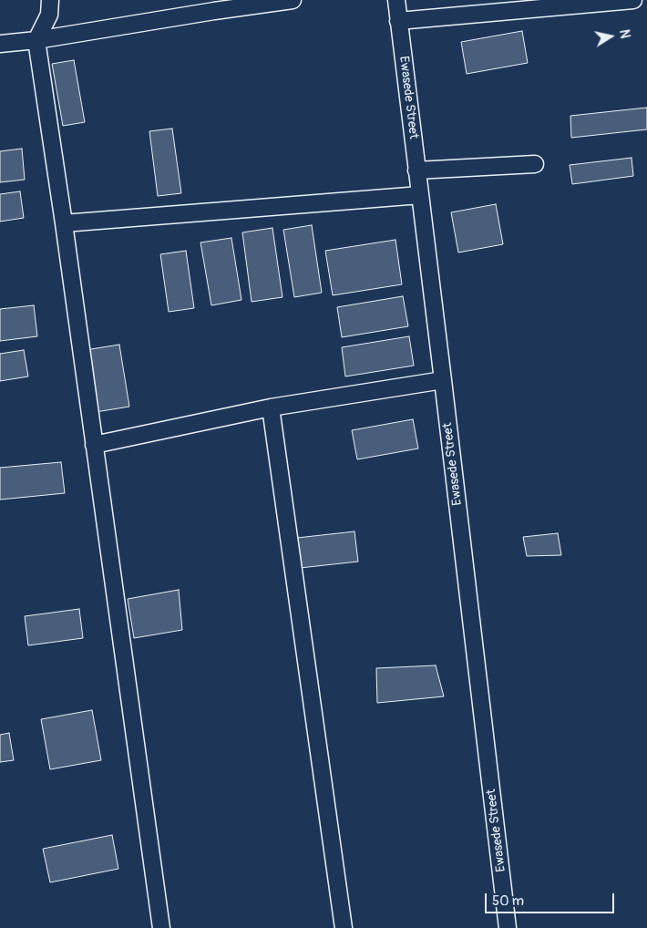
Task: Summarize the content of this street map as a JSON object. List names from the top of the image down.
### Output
{
  "streets": {
    "street": ["Ewasede Street"]
  },
  "scale_bar": "50 m",
  "north": "right"
}
